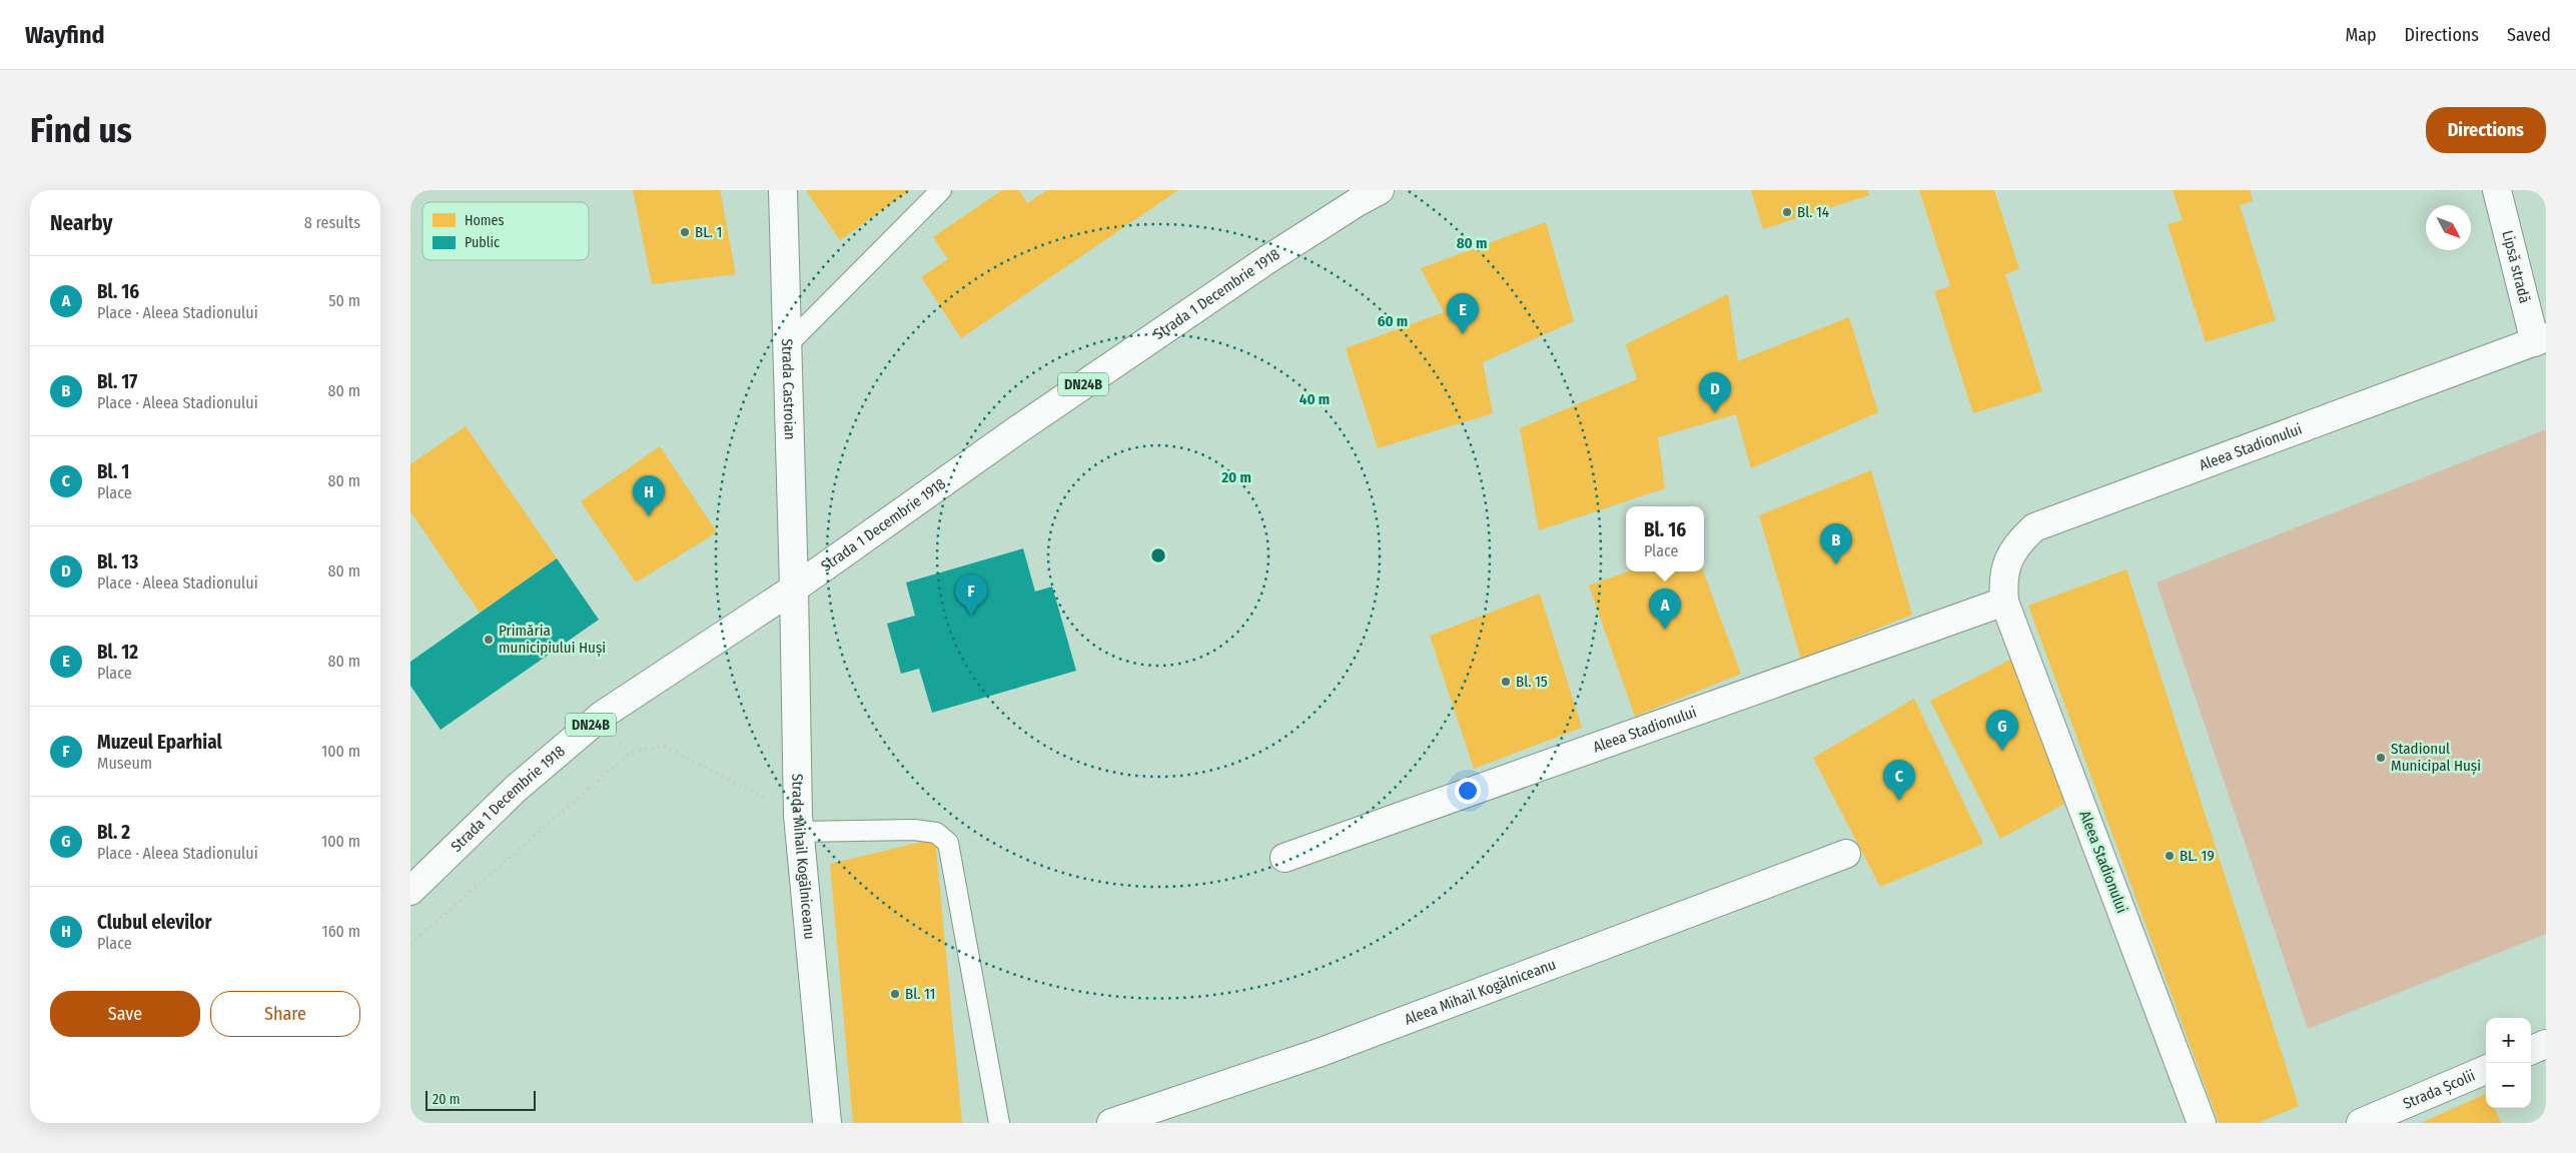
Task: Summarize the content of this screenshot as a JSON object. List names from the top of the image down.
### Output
{
  "streets": {
    "main road": [
      "Lipsă stradă",
      "Strada 1 Decembrie 1918",
      "DN24B",
      "Strada Castroian",
      "Aleea Stadionului",
      "Strada Mihail Kogălniceanu",
      "Aleea Mihail Kogălniceanu",
      "Strada Școlii"
    ]
  },
  "crossings": [
    ["Lipsă stradă", "Aleea Stadionului"],
    ["Strada 1 Decembrie 1918", "Strada Castroian"],
    ["Strada 1 Decembrie 1918", "Strada Mihail Kogălniceanu"],
    ["Strada Castroian", "Strada Mihail Kogălniceanu"]
  ],
  "places": [
    "Bl. 14",
    "BL. 1",
    "Primăria municipiului Huși",
    "Bl. 15",
    "Stadionul Municipal Huși",
    "BL. 19",
    "Bl. 11"
  ],
  "legend": ["Homes", "Public"],
  "scale_bar": "20 m",
  "north": "bottom right",
  "page": {
    "header": "Wayfind",
    "nav": ["Map", "Directions", "Saved"],
    "buttons": [
      "Directions",
      ["Save", "Share"]
    ],
    "title": "Find us",
    "heading": ["Nearby", "8 results"],
    "list": [
      {
        "mark": "A",
        "name": "Bl. 16",
        "note": "Place · Aleea Stadionului",
        "value": "50 m"
      },
      {
        "mark": "B",
        "name": "Bl. 17",
        "note": "Place · Aleea Stadionului",
        "value": "80 m"
      },
      {
        "mark": "C",
        "name": "Bl. 1",
        "note": "Place",
        "value": "80 m"
      },
      {
        "mark": "D",
        "name": "Bl. 13",
        "note": "Place · Aleea Stadionului",
        "value": "80 m"
      },
      {
        "mark": "E",
        "name": "Bl. 12",
        "note": "Place",
        "value": "80 m"
      },
      {
        "mark": "F",
        "name": "Muzeul Eparhial",
        "note": "Museum",
        "value": "100 m"
      },
      {
        "mark": "G",
        "name": "Bl. 2",
        "note": "Place · Aleea Stadionului",
        "value": "100 m"
      },
      {
        "mark": "H",
        "name": "Clubul elevilor",
        "note": "Place",
        "value": "160 m"
      }
    ],
    "pins": [
      "E",
      "D",
      "H",
      "B",
      "F",
      "A",
      "G",
      "C"
    ],
    "popup": ["Bl. 16", "Place"],
    "map_buttons": ["+", "−"],
    "scale": "20 m"
  },
  "rings": [
    "80 m",
    "60 m",
    "40 m",
    "20 m"
  ]
}
